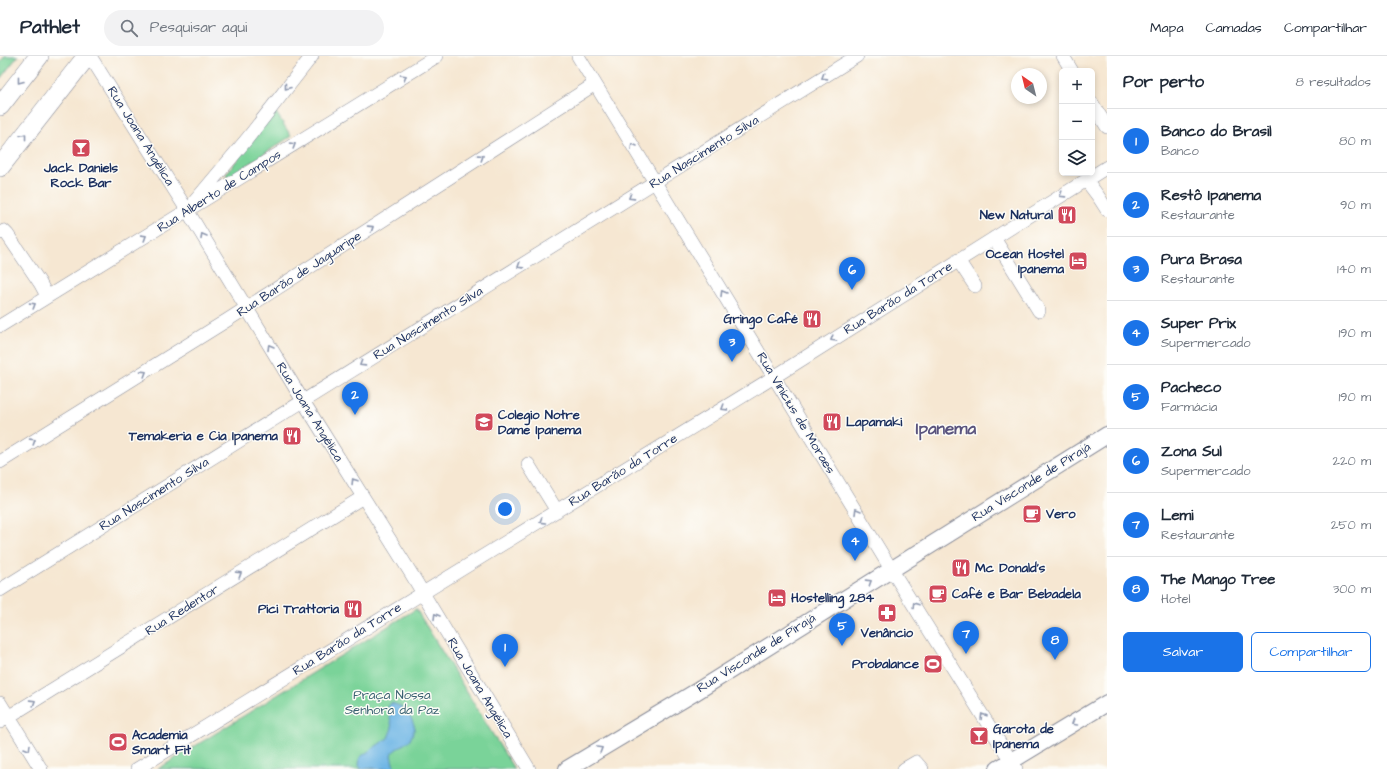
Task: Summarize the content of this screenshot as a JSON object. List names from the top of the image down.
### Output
{
  "streets": {
    "main road": ["Rua Visconde de Pirajá"],
    "street": [
      "Rua Joana Angélica",
      "Rua Nascimento Silva",
      "Rua Alberto de Campos",
      "Rua Barão de Jaguaripe",
      "Rua Barão da Torre",
      "Rua Vinícius de Moraes",
      "Rua Redentor"
    ]
  },
  "crossings": [
    ["Rua Joana Angélica", "Rua Nascimento Silva"],
    ["Rua Joana Angélica", "Rua Alberto de Campos"],
    ["Rua Joana Angélica", "Rua Barão de Jaguaripe"],
    ["Rua Joana Angélica", "Rua Barão da Torre"],
    ["Rua Joana Angélica", "Rua Redentor"],
    ["Rua Nascimento Silva", "Rua Vinícius de Moraes"],
    ["Rua Barão de Jaguaripe", "Rua Vinícius de Moraes"],
    ["Rua Barão da Torre", "Rua Vinícius de Moraes"],
    ["Rua Vinícius de Moraes", "Rua Visconde de Pirajá"]
  ],
  "one_way": [
    "Rua Joana Angélica",
    "Rua Nascimento Silva",
    "Rua Alberto de Campos",
    "Rua Barão de Jaguaripe",
    "Rua Barão da Torre",
    "Rua Vinícius de Moraes",
    "Rua Visconde de Pirajá",
    "Rua Redentor"
  ],
  "districts": ["Ipanema"],
  "parks": ["Praça Nossa Senhora da Paz"],
  "places": {
    "bar": ["Jack Daniels Rock Bar", "Garota de Ipanema"],
    "restaurant": [
      "New Natural",
      "Gringo Café",
      "Lapamaki",
      "Temakeria e Cia Ipanema",
      "Mc Donald's",
      "Pici Trattoria"
    ],
    "hotel": ["Ocean Hostel Ipanema", "Hostelling 284"],
    "school or university": ["Colegio Notre Dame Ipanema"],
    "cafe": ["Vero", "Café e Bar Bebadela"],
    "pharmacy": ["Venâncio"],
    "sports": ["Probalance", "Academia Smart Fit"]
  },
  "north": "top left",
  "page": {
    "header": "Pathlet",
    "search": "Pesquisar aqui",
    "nav": ["Mapa", "Camadas", "Compartilhar"],
    "heading": ["Por perto", "8 resultados"],
    "map_buttons": ["+", "−"],
    "list": [
      {
        "mark": "1",
        "name": "Banco do Brasil",
        "note": "Banco",
        "value": "80 m"
      },
      {
        "mark": "2",
        "name": "Restô Ipanema",
        "note": "Restaurante",
        "value": "90 m"
      },
      {
        "mark": "3",
        "name": "Pura Brasa",
        "note": "Restaurante",
        "value": "140 m"
      },
      {
        "mark": "4",
        "name": "Super Prix",
        "note": "Supermercado",
        "value": "190 m"
      },
      {
        "mark": "5",
        "name": "Pacheco",
        "note": "Farmácia",
        "value": "190 m"
      },
      {
        "mark": "6",
        "name": "Zona Sul",
        "note": "Supermercado",
        "value": "220 m"
      },
      {
        "mark": "7",
        "name": "Lemi",
        "note": "Restaurante",
        "value": "250 m"
      },
      {
        "mark": "8",
        "name": "The Mango Tree",
        "note": "Hotel",
        "value": "300 m"
      }
    ],
    "pins": [
      "6",
      "3",
      "2",
      "4",
      "5",
      "7",
      "8",
      "1"
    ],
    "buttons": ["Salvar", "Compartilhar"]
  }
}
